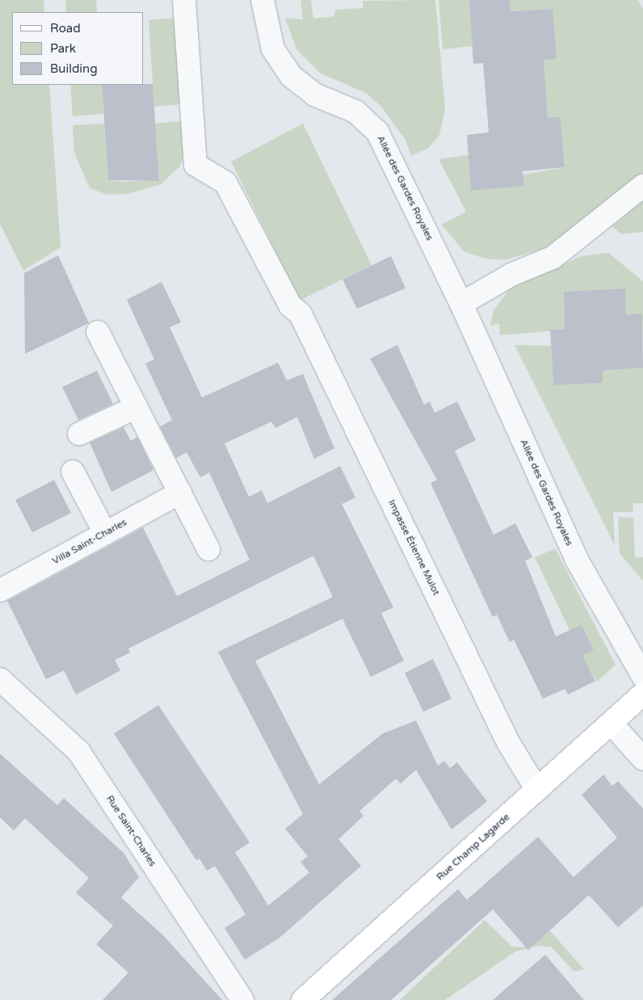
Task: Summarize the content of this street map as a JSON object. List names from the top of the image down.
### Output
{
  "streets": {
    "main road": ["Rue Champ Lagarde"],
    "street": [
      "Allée des Gardes Royales",
      "Villa Saint-Charles",
      "Impasse Étienne Mulot",
      "Rue Saint-Charles"
    ]
  },
  "crossings": [
    ["Impasse Étienne Mulot", "Rue Champ Lagarde"]
  ],
  "legend": ["Road", "Park", "Building"]
}
